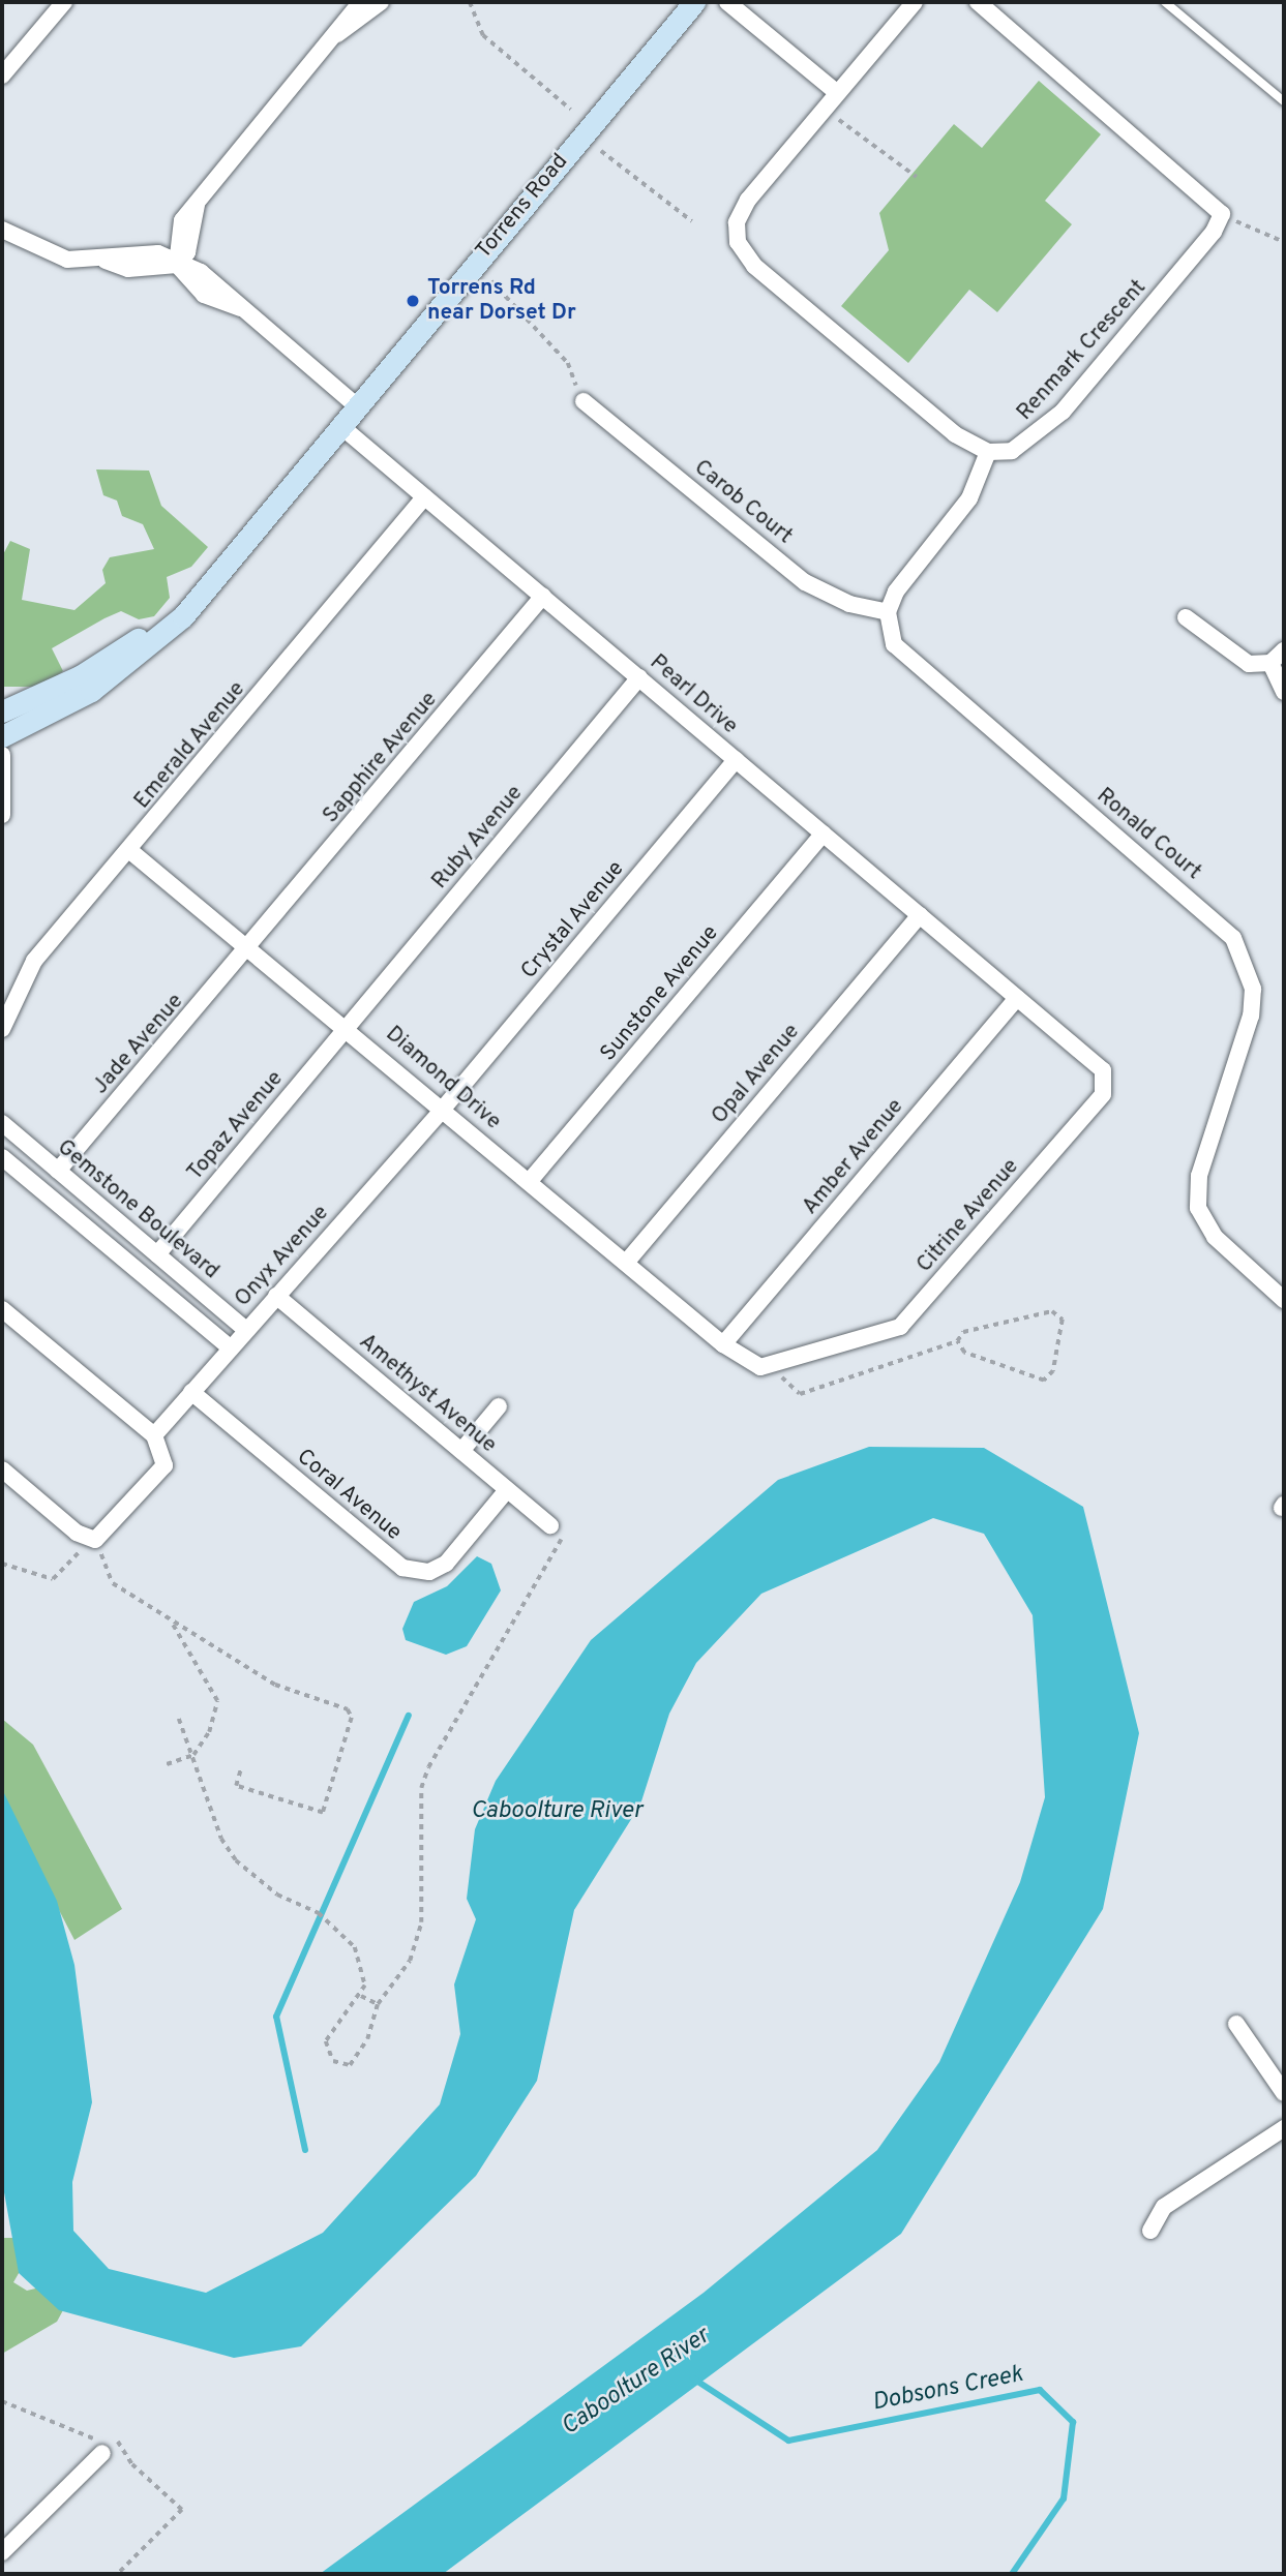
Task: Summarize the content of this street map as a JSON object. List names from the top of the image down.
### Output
{
  "streets": {
    "main road": ["Torrens Road"],
    "street": [
      "Renmark Crescent",
      "Carob Court",
      "Pearl Drive",
      "Emerald Avenue",
      "Sapphire Avenue",
      "Ronald Court",
      "Ruby Avenue",
      "Crystal Avenue",
      "Sunstone Avenue",
      "Jade Avenue",
      "Opal Avenue",
      "Diamond Drive",
      "Topaz Avenue",
      "Amber Avenue",
      "Gemstone Boulevard",
      "Citrine Avenue",
      "Onyx Avenue",
      "Amethyst Avenue",
      "Coral Avenue"
    ]
  },
  "crossings": [
    ["Torrens Road", "Pearl Drive"],
    ["Carob Court", "Ronald Court"],
    ["Pearl Drive", "Emerald Avenue"],
    ["Pearl Drive", "Sapphire Avenue"],
    ["Pearl Drive", "Ruby Avenue"],
    ["Pearl Drive", "Crystal Avenue"],
    ["Pearl Drive", "Sunstone Avenue"],
    ["Pearl Drive", "Opal Avenue"],
    ["Pearl Drive", "Amber Avenue"],
    ["Pearl Drive", "Citrine Avenue"],
    ["Emerald Avenue", "Diamond Drive"],
    ["Sapphire Avenue", "Jade Avenue"],
    ["Sapphire Avenue", "Diamond Drive"],
    ["Ruby Avenue", "Diamond Drive"],
    ["Ruby Avenue", "Topaz Avenue"],
    ["Crystal Avenue", "Diamond Drive"],
    ["Crystal Avenue", "Onyx Avenue"],
    ["Sunstone Avenue", "Diamond Drive"],
    ["Jade Avenue", "Diamond Drive"],
    ["Jade Avenue", "Gemstone Boulevard"],
    ["Opal Avenue", "Diamond Drive"],
    ["Diamond Drive", "Topaz Avenue"],
    ["Diamond Drive", "Amber Avenue"],
    ["Diamond Drive", "Citrine Avenue"],
    ["Diamond Drive", "Onyx Avenue"],
    ["Topaz Avenue", "Gemstone Boulevard"],
    ["Amber Avenue", "Citrine Avenue"],
    ["Gemstone Boulevard", "Onyx Avenue"],
    ["Onyx Avenue", "Amethyst Avenue"],
    ["Onyx Avenue", "Coral Avenue"],
    ["Amethyst Avenue", "Coral Avenue"]
  ],
  "water": ["Caboolture River", "Dobsons Creek"],
  "places": ["Torrens Rd near Dorset Dr"]
}
